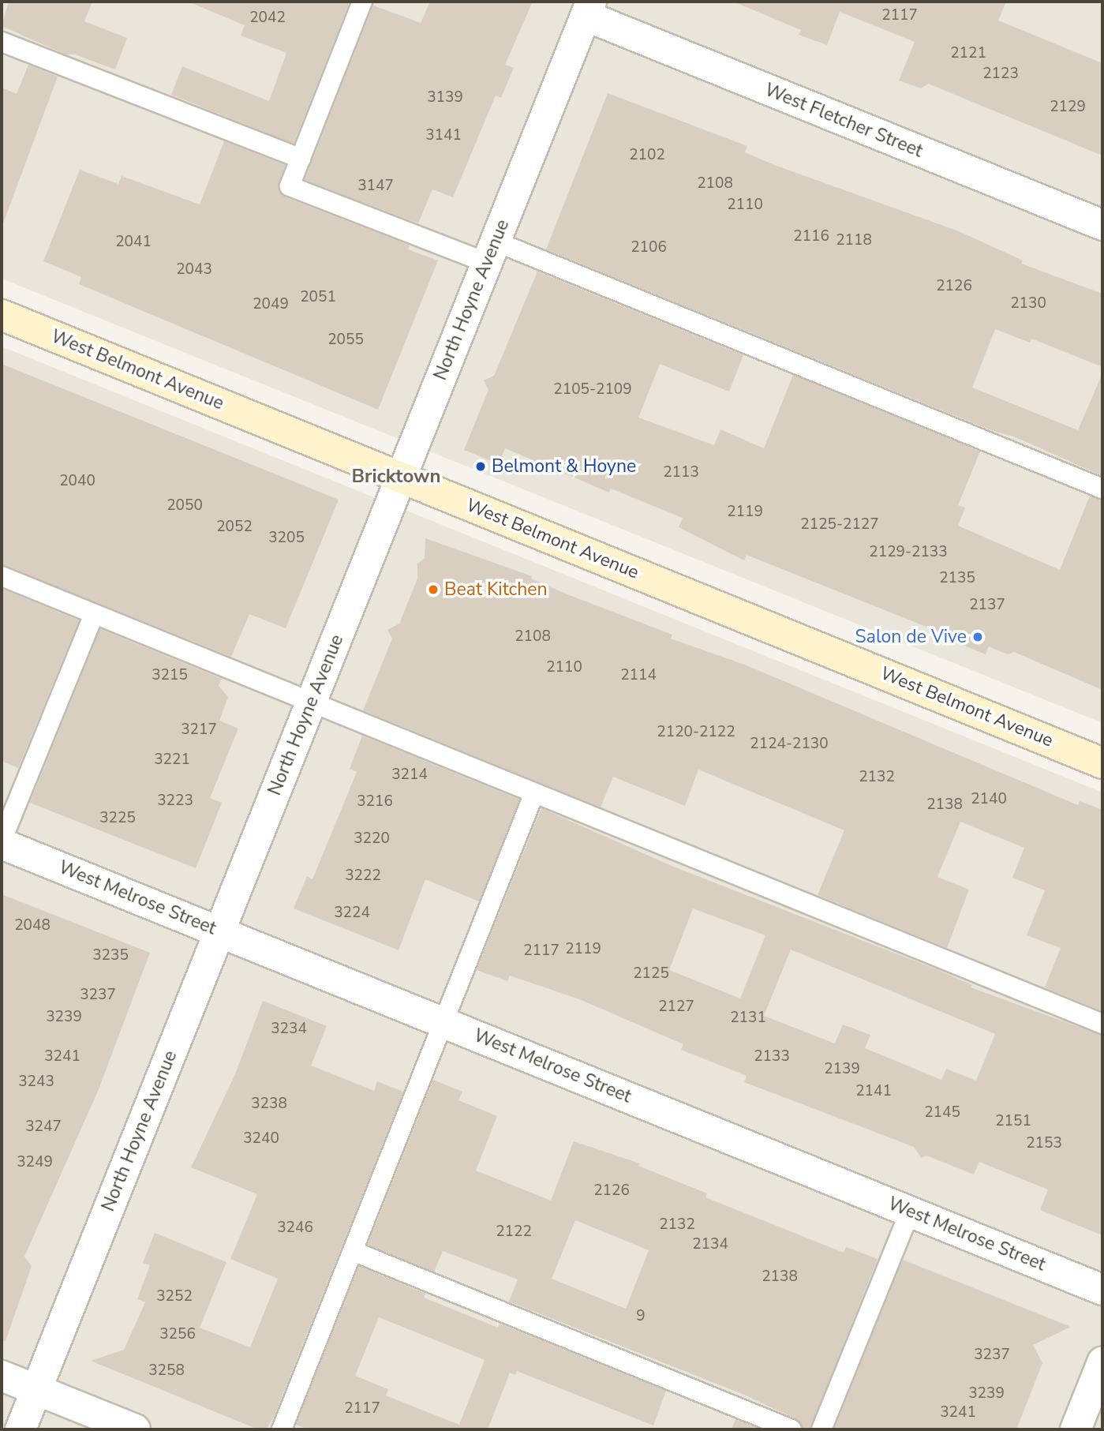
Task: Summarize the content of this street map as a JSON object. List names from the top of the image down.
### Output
{
  "streets": {
    "main road": ["West Belmont Avenue"],
    "street": ["West Fletcher Street", "North Hoyne Avenue", "West Melrose Street"]
  },
  "crossings": [
    ["West Fletcher Street", "North Hoyne Avenue"],
    ["North Hoyne Avenue", "West Belmont Avenue"],
    ["North Hoyne Avenue", "West Melrose Street"]
  ],
  "districts": ["Bricktown"],
  "places": ["Belmont & Hoyne", "Beat Kitchen", "Salon de Vive"],
  "house_numbers": [
    "2117",
    "2042",
    "2121",
    "2123",
    "3139",
    "2129",
    "3141",
    "2102",
    "2108",
    "3147",
    "2110",
    "2116",
    "2118",
    "2041",
    "2106",
    "2043",
    "2126",
    "2051",
    "2130",
    "2049",
    "2055",
    "2105-2109",
    "2113",
    "2040",
    "2050",
    "2119",
    "2125-2127",
    "2052",
    "3205",
    "2129-2133",
    "2135",
    "2137",
    "2108",
    "2110",
    "3215",
    "2114",
    "3217",
    "2120-2122",
    "2124-2130",
    "3221",
    "3214",
    "2132",
    "2140",
    "3223",
    "3216",
    "2138",
    "3225",
    "3220",
    "3222",
    "3224",
    "2048",
    "2119",
    "2117",
    "3235",
    "2125",
    "3237",
    "2127",
    "3239",
    "2131",
    "3234",
    "3241",
    "2133",
    "2139",
    "3243",
    "2141",
    "3238",
    "2145",
    "2151",
    "3247",
    "3240",
    "2153",
    "3249",
    "2126",
    "2132",
    "3246",
    "2122",
    "2134",
    "2138",
    "3252",
    "9",
    "3256",
    "3237",
    "3258",
    "3239",
    "2117",
    "3241"
  ]
}
